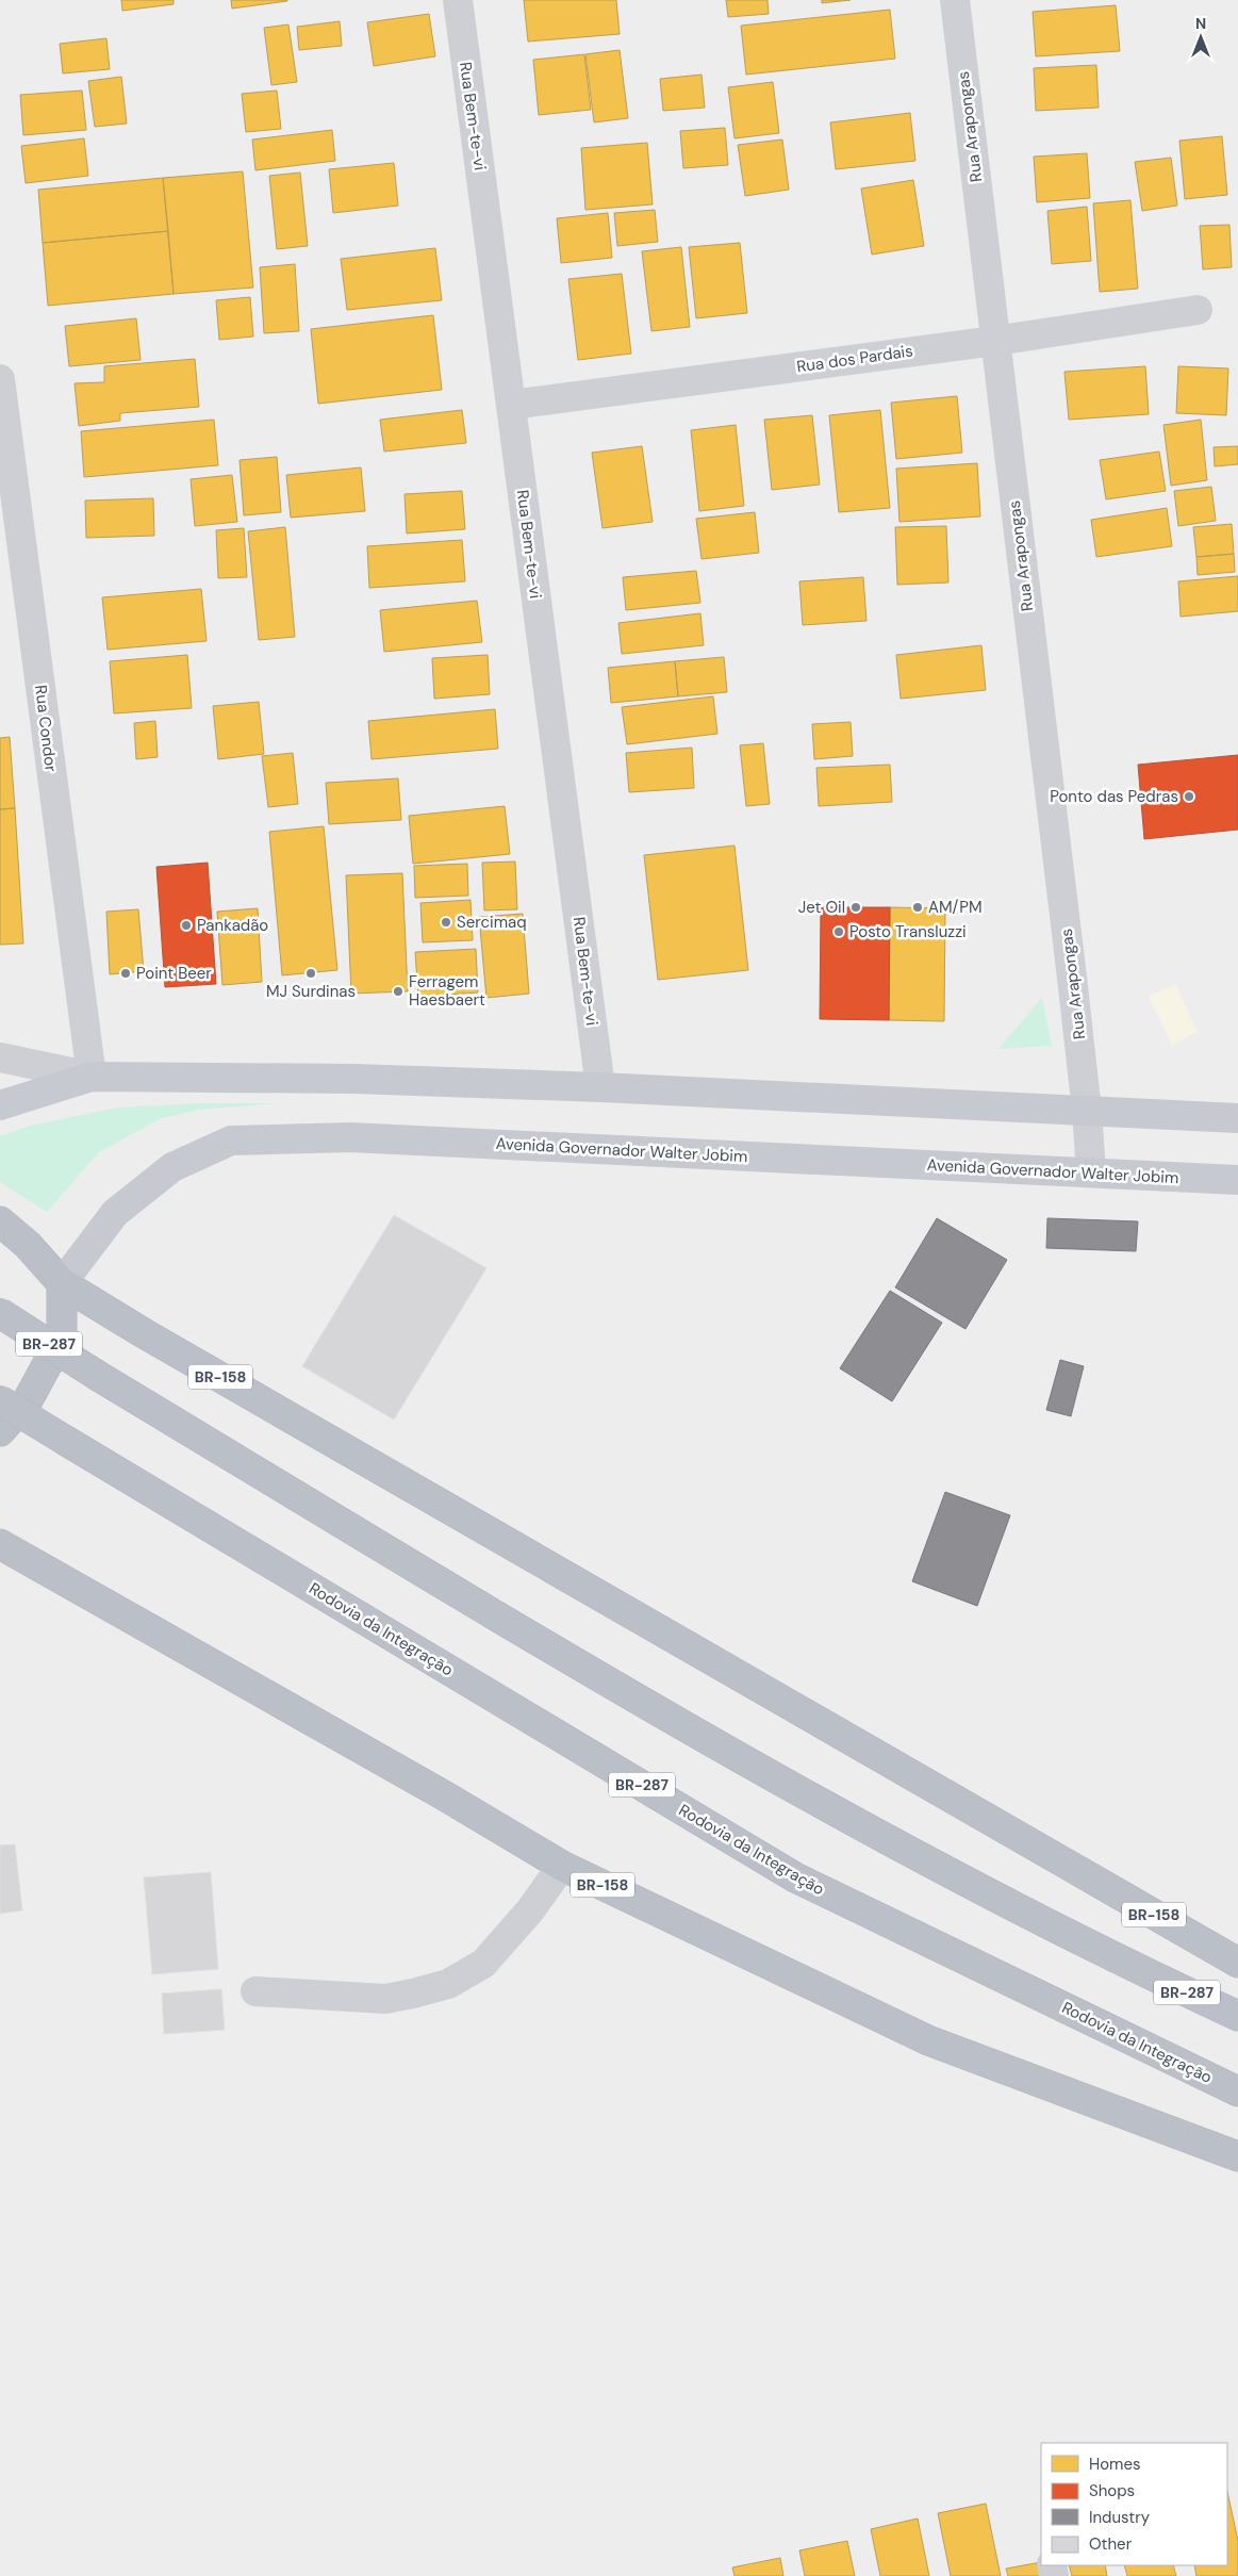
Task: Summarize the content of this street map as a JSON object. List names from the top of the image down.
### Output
{
  "streets": {
    "highway": ["BR-287", "BR-158", "Rodovia da Integração"],
    "main road": ["Avenida Governador Walter Jobim"],
    "street": [
      "Rua Bem-te-vi",
      "Rua Arapongas",
      "Rua dos Pardais",
      "Rua Condor"
    ]
  },
  "crossings": [
    ["Rua Bem-te-vi", "Rua dos Pardais"],
    ["Rua Arapongas", "Rua dos Pardais"],
    ["Rua Arapongas", "Avenida Governador Walter Jobim"],
    ["Avenida Governador Walter Jobim", "BR-158"]
  ],
  "places": [
    "Ponto das Pedras",
    "Jet Oil",
    "AM/PM",
    "Sercimaq",
    "Pankadão",
    "Posto Transluzzi",
    "Point Beer",
    "MJ Surdinas",
    "Ferragem Haesbaert"
  ],
  "legend": [
    "Homes",
    "Shops",
    "Industry",
    "Other"
  ],
  "north": "top"
}
